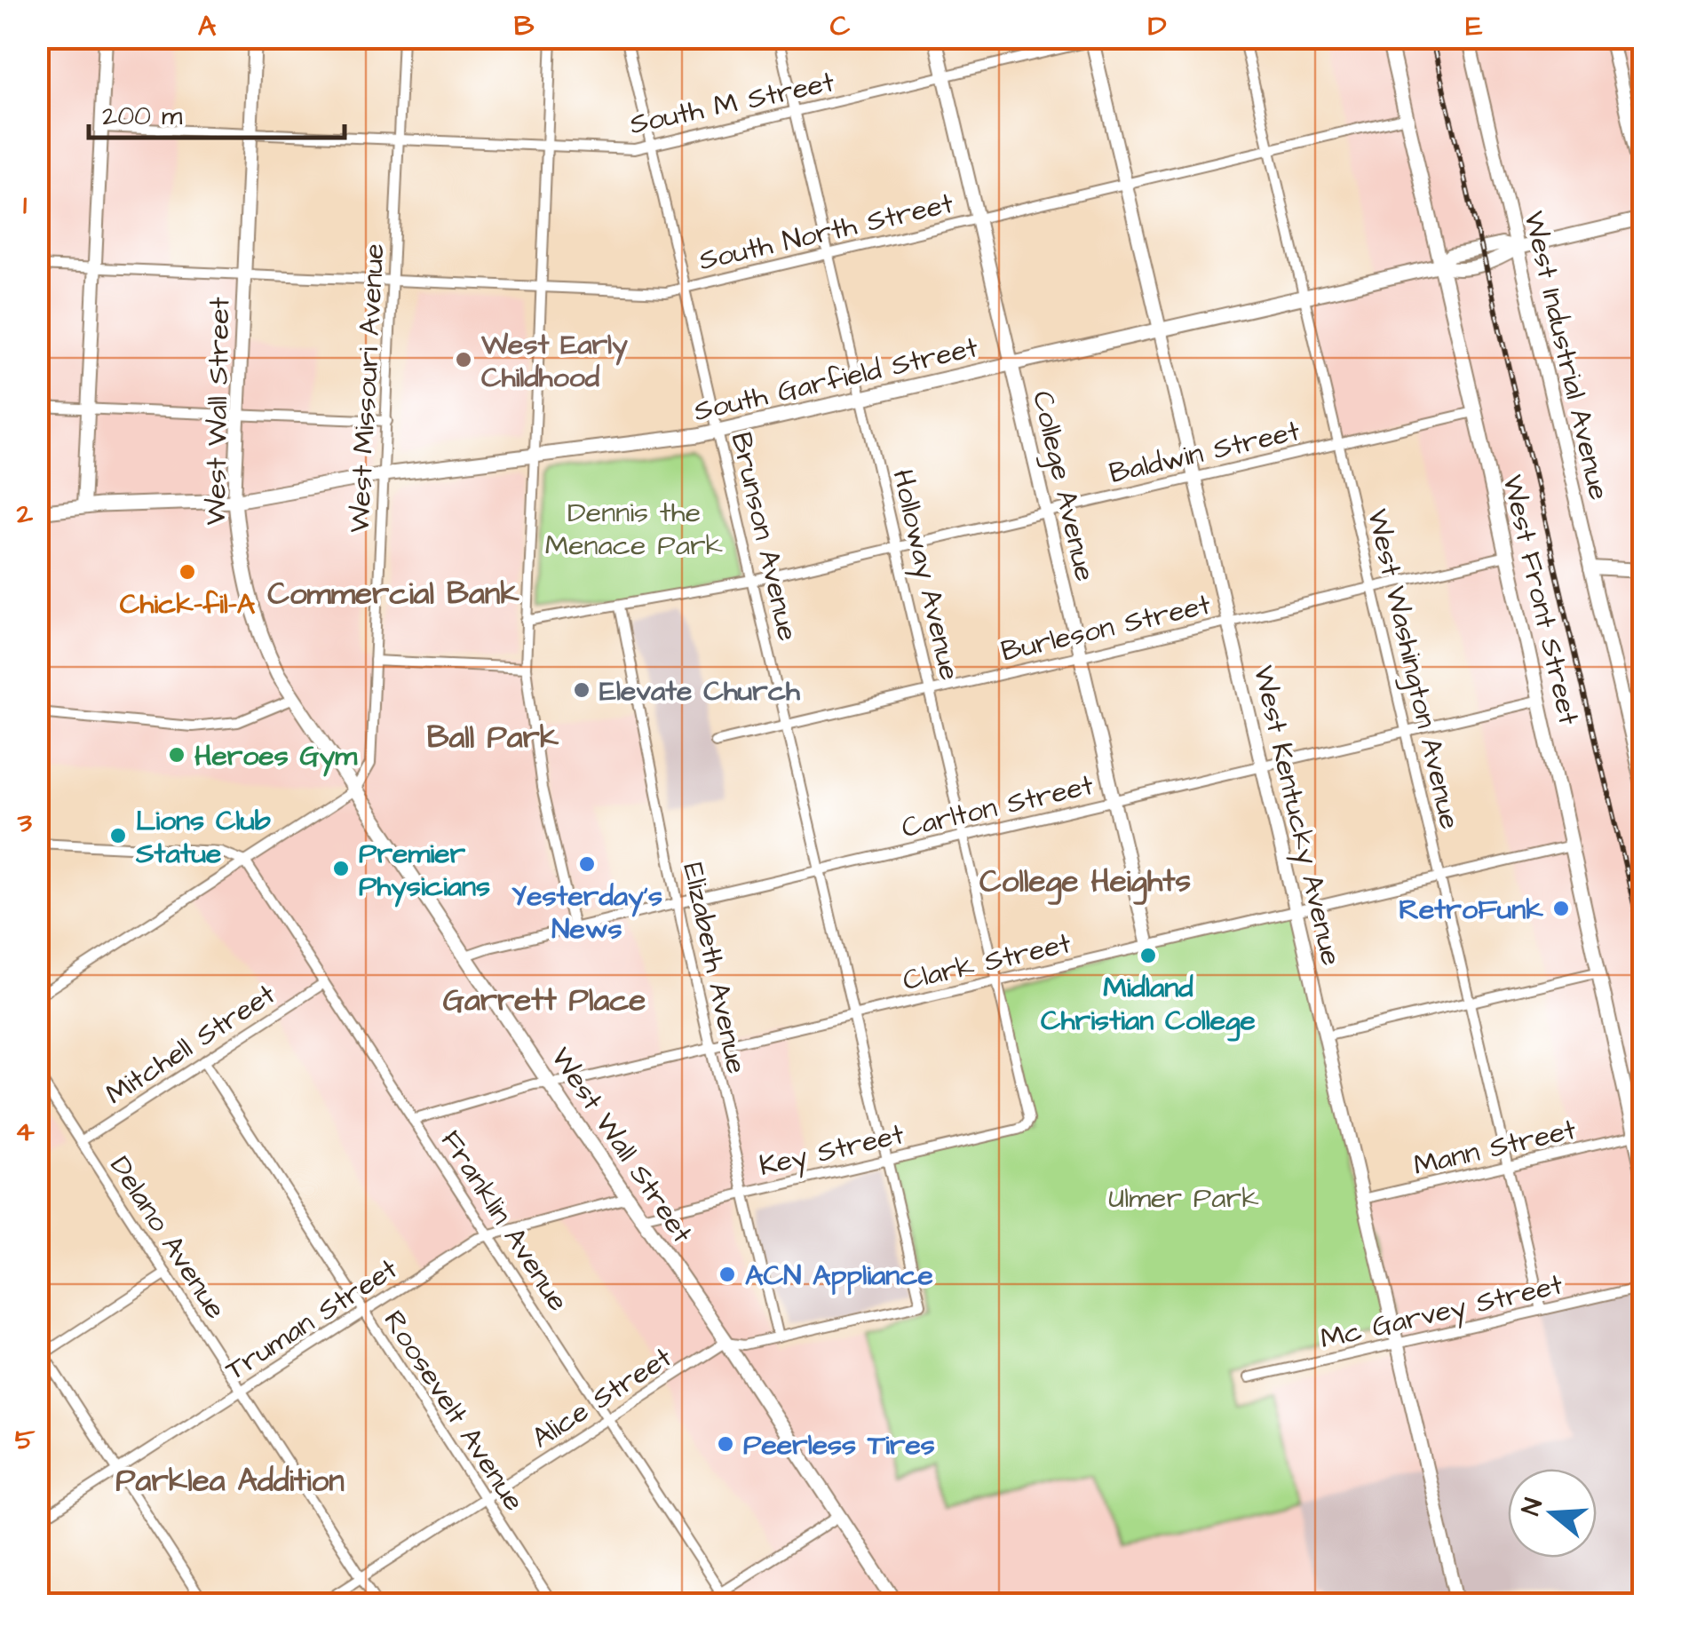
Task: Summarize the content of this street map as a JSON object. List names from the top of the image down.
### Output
{
  "streets": {
    "main road": ["South Garfield Street", "West Wall Street", "West Front Street"],
    "street": [
      "South M Street",
      "South North Street",
      "West Industrial Avenue",
      "West Missouri Avenue",
      "Baldwin Street",
      "College Avenue",
      "Brunson Avenue",
      "Holloway Avenue",
      "Burleson Street",
      "West Washington Avenue",
      "Carlton Street",
      "West Kentucky Avenue",
      "Clark Street",
      "Elizabeth Avenue",
      "Mitchell Street",
      "Mann Street",
      "Key Street",
      "Franklin Avenue",
      "Delano Avenue",
      "Mc Garvey Street",
      "Truman Street",
      "Alice Street",
      "Roosevelt Avenue"
    ]
  },
  "crossings": [
    ["South M Street", "West Missouri Avenue"],
    ["South M Street", "West Wall Street"],
    ["South M Street", "College Avenue"],
    ["South M Street", "Brunson Avenue"],
    ["South M Street", "Holloway Avenue"],
    ["South M Street", "West Kentucky Avenue"],
    ["South North Street", "West Missouri Avenue"],
    ["South North Street", "West Wall Street"],
    ["South North Street", "College Avenue"],
    ["South North Street", "Brunson Avenue"],
    ["South North Street", "Holloway Avenue"],
    ["South North Street", "West Front Street"],
    ["South North Street", "West Washington Avenue"],
    ["South North Street", "West Kentucky Avenue"],
    ["West Industrial Avenue", "South Garfield Street"],
    ["South Garfield Street", "West Missouri Avenue"],
    ["South Garfield Street", "West Wall Street"],
    ["South Garfield Street", "College Avenue"],
    ["South Garfield Street", "Brunson Avenue"],
    ["South Garfield Street", "Holloway Avenue"],
    ["South Garfield Street", "West Front Street"],
    ["South Garfield Street", "West Washington Avenue"],
    ["South Garfield Street", "West Kentucky Avenue"],
    ["West Missouri Avenue", "West Wall Street"],
    ["West Wall Street", "Carlton Street"],
    ["West Wall Street", "Clark Street"],
    ["West Wall Street", "Key Street"],
    ["West Wall Street", "Truman Street"],
    ["West Wall Street", "Alice Street"],
    ["Baldwin Street", "College Avenue"],
    ["Baldwin Street", "Brunson Avenue"],
    ["Baldwin Street", "Holloway Avenue"],
    ["Baldwin Street", "West Front Street"],
    ["Baldwin Street", "West Washington Avenue"],
    ["Baldwin Street", "West Kentucky Avenue"],
    ["Baldwin Street", "Elizabeth Avenue"],
    ["College Avenue", "Burleson Street"],
    ["College Avenue", "Carlton Street"],
    ["College Avenue", "Clark Street"],
    ["Brunson Avenue", "Burleson Street"],
    ["Brunson Avenue", "Carlton Street"],
    ["Brunson Avenue", "Clark Street"],
    ["Brunson Avenue", "Elizabeth Avenue"],
    ["Brunson Avenue", "Key Street"],
    ["Holloway Avenue", "Burleson Street"],
    ["Holloway Avenue", "Carlton Street"],
    ["Holloway Avenue", "Clark Street"],
    ["Holloway Avenue", "Key Street"],
    ["West Front Street", "Burleson Street"],
    ["West Front Street", "Carlton Street"],
    ["West Front Street", "Clark Street"],
    ["West Front Street", "Mann Street"],
    ["Burleson Street", "West Washington Avenue"],
    ["Burleson Street", "West Kentucky Avenue"],
    ["West Washington Avenue", "Carlton Street"],
    ["West Washington Avenue", "Clark Street"],
    ["West Washington Avenue", "Mann Street"],
    ["West Washington Avenue", "Mc Garvey Street"],
    ["Carlton Street", "West Kentucky Avenue"],
    ["Carlton Street", "Elizabeth Avenue"],
    ["West Kentucky Avenue", "Clark Street"],
    ["West Kentucky Avenue", "Mann Street"],
    ["West Kentucky Avenue", "Mc Garvey Street"],
    ["Clark Street", "Elizabeth Avenue"],
    ["Clark Street", "Franklin Avenue"],
    ["Elizabeth Avenue", "Key Street"],
    ["Mitchell Street", "Franklin Avenue"],
    ["Mitchell Street", "Delano Avenue"],
    ["Mitchell Street", "Roosevelt Avenue"],
    ["Franklin Avenue", "Truman Street"],
    ["Franklin Avenue", "Alice Street"],
    ["Delano Avenue", "Truman Street"],
    ["Delano Avenue", "Alice Street"],
    ["Truman Street", "Roosevelt Avenue"],
    ["Alice Street", "Roosevelt Avenue"]
  ],
  "districts": [
    "Commercial Bank",
    "Ball Park",
    "College Heights",
    "Garrett Place",
    "Parklea Addition"
  ],
  "parks": ["Dennis the Menace Park", "Ulmer Park"],
  "places": [
    "West Early Childhood",
    "Chick-fil-A",
    "Elevate Church",
    "Heroes Gym",
    "Lions Club Statue",
    "Yesterday's News",
    "Premier Physicians",
    "RetroFunk",
    "Midland Christian College",
    "ACN Appliance",
    "Peerless Tires"
  ],
  "scale_bar": "200 m",
  "north": "left",
  "grid": {
    "columns": [
      "A",
      "B",
      "C",
      "D",
      "E"
    ],
    "rows": [
      "1",
      "2",
      "3",
      "4",
      "5"
    ]
  }
}
